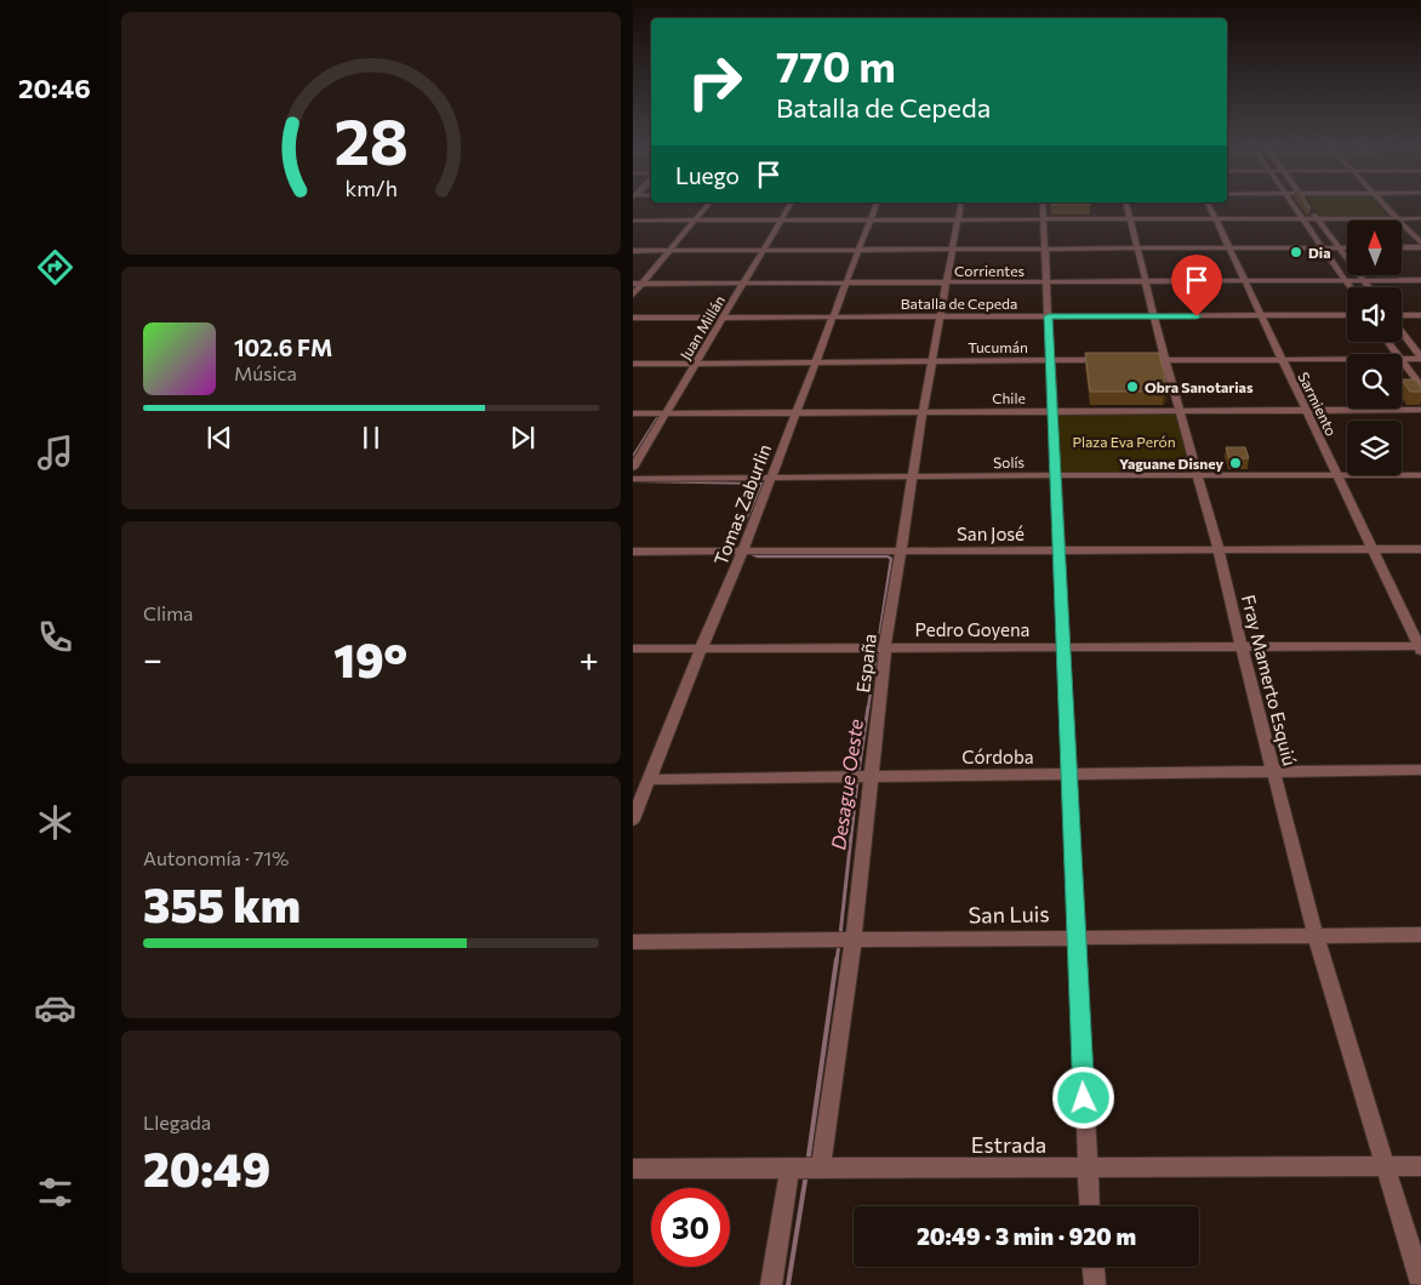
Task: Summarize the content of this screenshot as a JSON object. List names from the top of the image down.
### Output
{
  "streets": {
    "street": [
      "Corrientes",
      "Batalla de Cepeda",
      "Juan Millán",
      "Tucumán",
      "Chile",
      "Sarmiento",
      "Solís",
      "Tomas Zaburlin",
      "San José",
      "Pedro Goyena",
      "España",
      "Fray Mamerto Esquiú",
      "Córdoba",
      "San Luis",
      "Estrada"
    ]
  },
  "crossings": [
    ["Corrientes", "Juan Millán"],
    ["Corrientes", "Sarmiento"],
    ["Corrientes", "Tomas Zaburlin"],
    ["Corrientes", "España"],
    ["Corrientes", "Fray Mamerto Esquiú"],
    ["Batalla de Cepeda", "Juan Millán"],
    ["Batalla de Cepeda", "Sarmiento"],
    ["Batalla de Cepeda", "Tomas Zaburlin"],
    ["Batalla de Cepeda", "España"],
    ["Batalla de Cepeda", "Fray Mamerto Esquiú"],
    ["Juan Millán", "Tucumán"],
    ["Juan Millán", "Chile"],
    ["Tucumán", "Tomas Zaburlin"],
    ["Tucumán", "España"],
    ["Chile", "Sarmiento"],
    ["Chile", "Tomas Zaburlin"],
    ["Chile", "España"],
    ["Chile", "Fray Mamerto Esquiú"],
    ["Sarmiento", "Solís"],
    ["Sarmiento", "San José"],
    ["Sarmiento", "Pedro Goyena"],
    ["Solís", "Tomas Zaburlin"],
    ["Solís", "España"],
    ["Solís", "Fray Mamerto Esquiú"],
    ["Tomas Zaburlin", "San José"],
    ["Tomas Zaburlin", "Pedro Goyena"],
    ["Tomas Zaburlin", "Córdoba"],
    ["San José", "España"],
    ["San José", "Fray Mamerto Esquiú"],
    ["Pedro Goyena", "España"],
    ["Pedro Goyena", "Fray Mamerto Esquiú"],
    ["España", "Córdoba"],
    ["España", "San Luis"],
    ["España", "Estrada"],
    ["Fray Mamerto Esquiú", "Córdoba"],
    ["Fray Mamerto Esquiú", "San Luis"],
    ["Fray Mamerto Esquiú", "Estrada"]
  ],
  "water": ["Desague Oeste"],
  "parks": ["Plaza Eva Perón"],
  "places": ["Dia", "Obra Sanotarias", "Yaguane Disney"],
  "north": "top",
  "page": {
    "tabs": "20:46",
    "turn": ["770 m", "Batalla de Cepeda"],
    "then": "Luego",
    "song": ["102.6 FM", "Música"],
    "tile": [
      "Clima",
      ["Autonomía · 71%", "355 km"],
      ["Llegada", "20:49"]
    ],
    "heat": ["−", "19°", "+"],
    "limit": "30",
    "trip": "20:49 · 3 min · 920 m",
    "gauge": ["28", "km/h"]
  }
}
